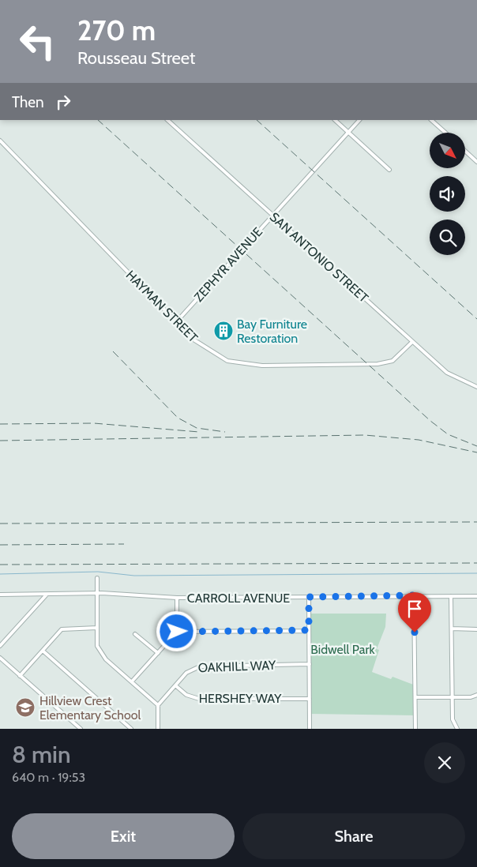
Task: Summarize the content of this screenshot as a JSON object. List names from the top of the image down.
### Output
{
  "streets": {
    "street": [
      "SAN ANTONIO STREET",
      "ZEPHYR AVENUE",
      "HAYMAN STREET",
      "CARROLL AVENUE",
      "OAKHILL WAY",
      "HERSHEY WAY"
    ]
  },
  "crossings": [
    ["SAN ANTONIO STREET", "ZEPHYR AVENUE"],
    ["SAN ANTONIO STREET", "HAYMAN STREET"],
    ["ZEPHYR AVENUE", "HAYMAN STREET"],
    ["OAKHILL WAY", "HERSHEY WAY"]
  ],
  "parks": ["Bidwell Park"],
  "places": {
    "building": ["Bay Furniture Restoration"],
    "school or university": ["Hillview Crest Elementary School"]
  },
  "north": "bottom right",
  "page": {
    "turn": ["270 m", "Rousseau Street"],
    "then": "Then",
    "heading": ["8 min", "640 m · 19:53"],
    "buttons": ["Exit", "Share"]
  }
}
